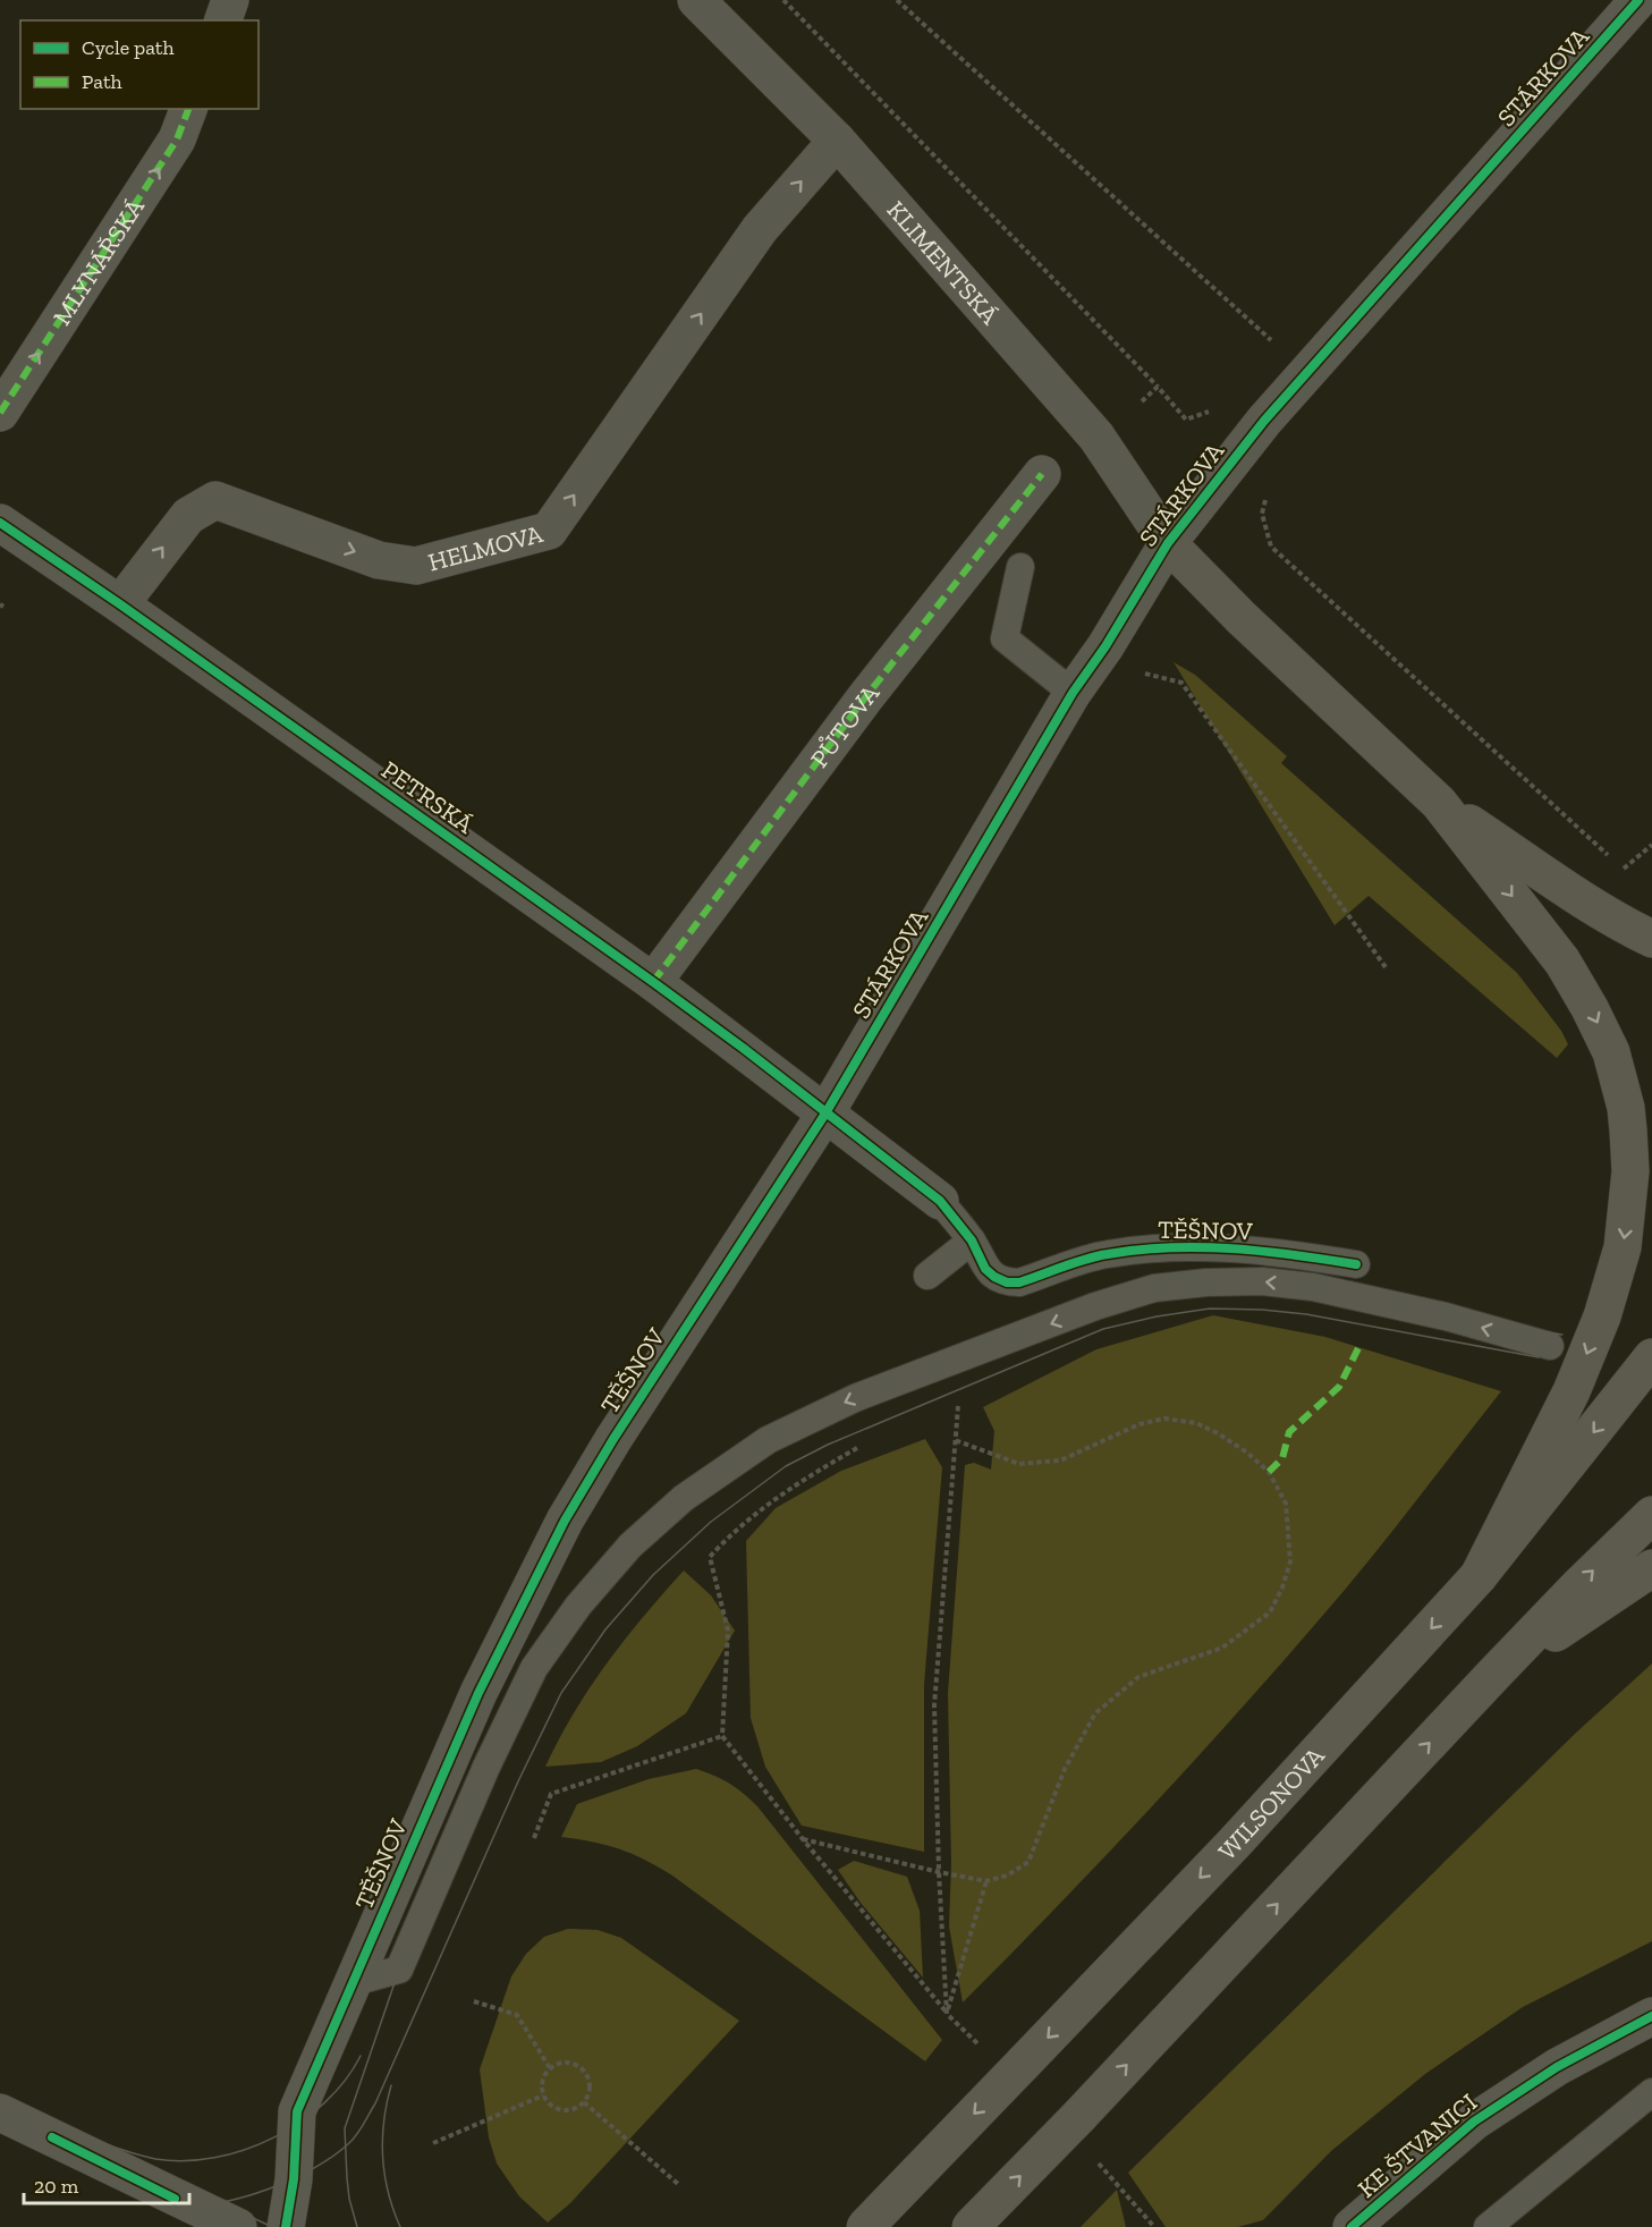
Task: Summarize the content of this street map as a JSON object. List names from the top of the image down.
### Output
{
  "streets": {
    "main road": ["WILSONOVA"],
    "street": [
      "STÁRKOVA",
      "MLYNÁŘSKÁ",
      "KLIMENTSKÁ",
      "HELMOVA",
      "PŮTOVA",
      "PETRSKÁ",
      "TĚŠNOV",
      "KE ŠTVANICI"
    ]
  },
  "crossings": [
    ["STÁRKOVA", "KLIMENTSKÁ"],
    ["STÁRKOVA", "PETRSKÁ"],
    ["STÁRKOVA", "TĚŠNOV"],
    ["KLIMENTSKÁ", "HELMOVA"],
    ["HELMOVA", "PETRSKÁ"],
    ["PŮTOVA", "PETRSKÁ"],
    ["PETRSKÁ", "TĚŠNOV"]
  ],
  "one_way": ["MLYNÁŘSKÁ", "HELMOVA"],
  "legend": ["Cycle path", "Path"],
  "scale_bar": "20 m"
}
